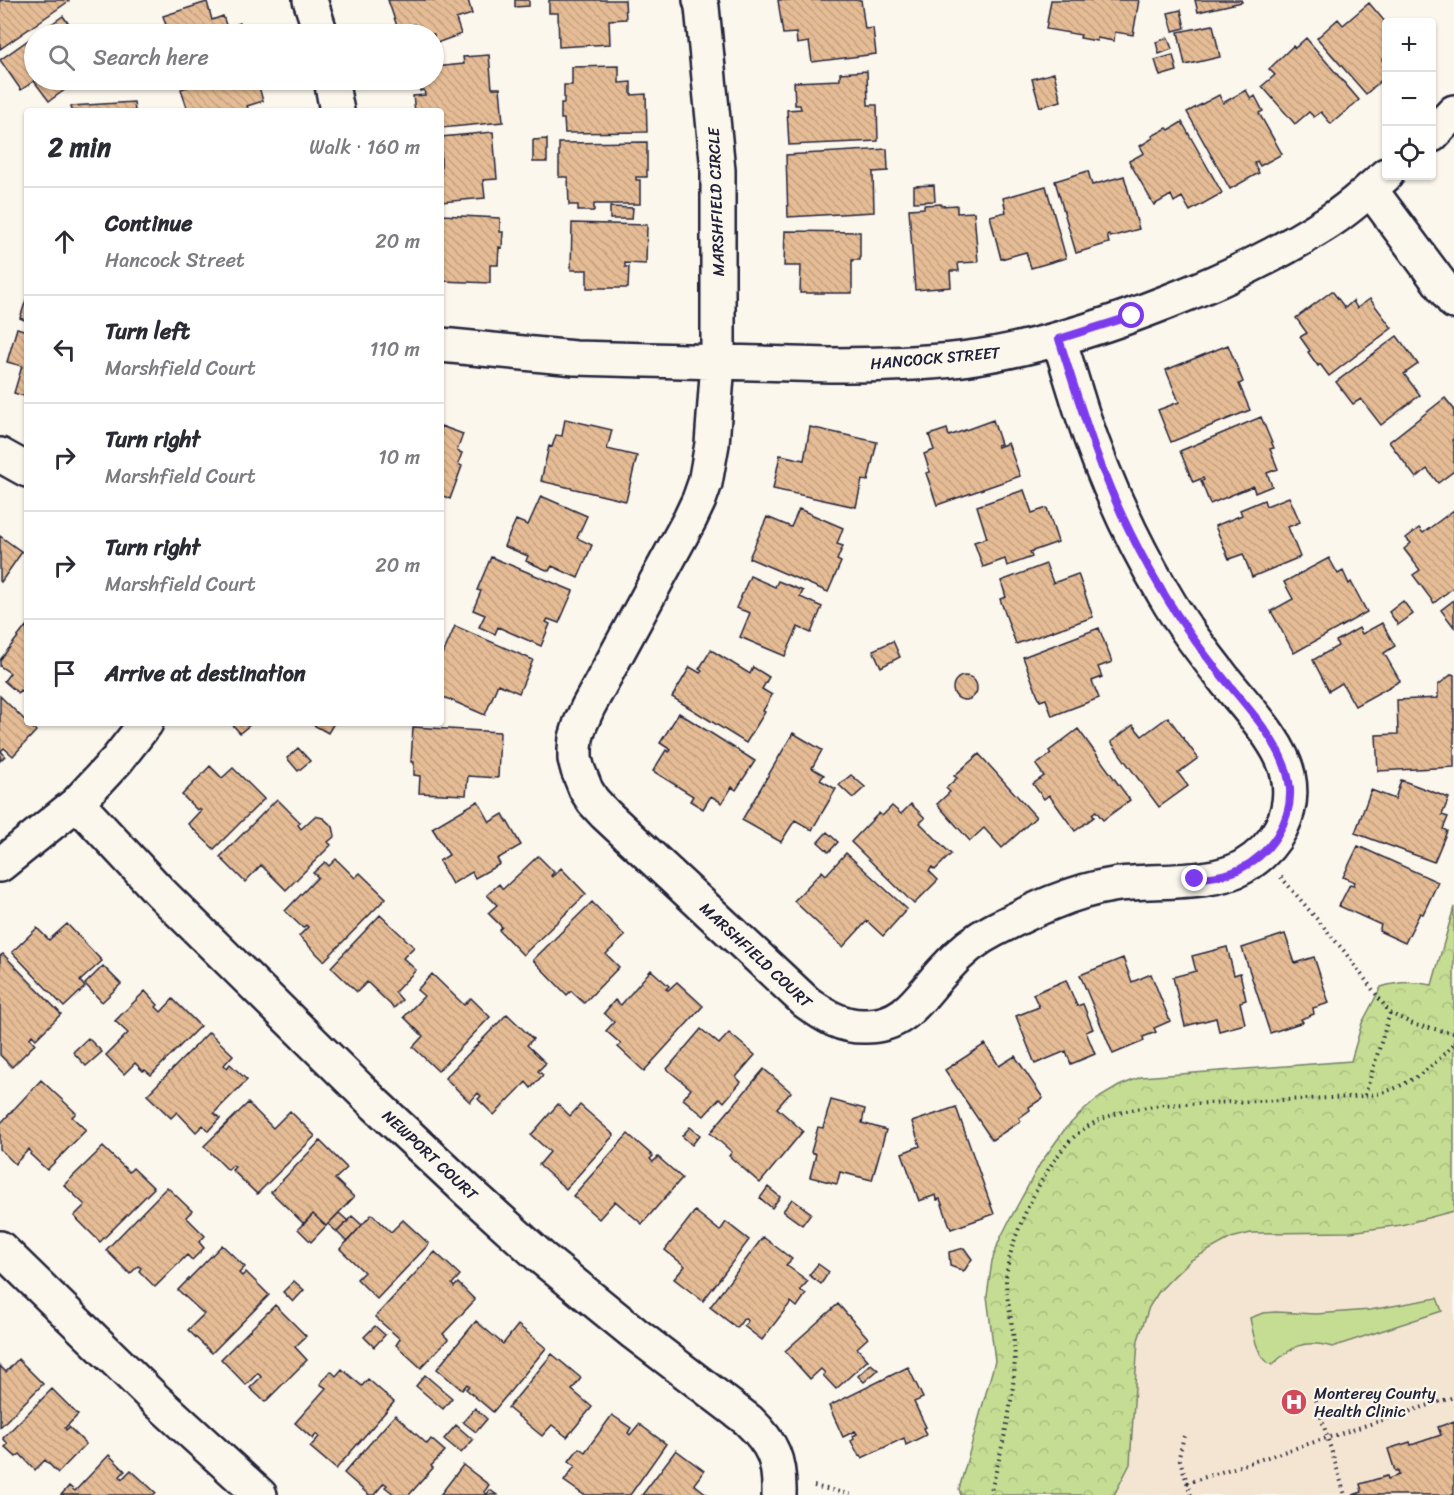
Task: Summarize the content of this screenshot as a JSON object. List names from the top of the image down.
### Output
{
  "streets": {
    "street": [
      "MARSHFIELD CIRCLE",
      "HANCOCK STREET",
      "MARSHFIELD COURT",
      "NEWPORT COURT"
    ]
  },
  "crossings": [
    ["MARSHFIELD CIRCLE", "HANCOCK STREET"],
    ["MARSHFIELD CIRCLE", "MARSHFIELD COURT"],
    ["HANCOCK STREET", "MARSHFIELD COURT"]
  ],
  "places": {
    "hospital": ["Monterey County Health Clinic"]
  },
  "page": {
    "map_buttons": ["+", "−"],
    "search": "Search here",
    "heading": ["2 min", "Walk · 160 m"],
    "list": [
      ["Continue", "Hancock Street", "20 m"],
      ["Turn left", "Marshfield Court", "110 m"],
      ["Turn right", "Marshfield Court", "10 m"],
      ["Turn right", "Marshfield Court", "20 m"],
      "Arrive at destination"
    ]
  }
}
